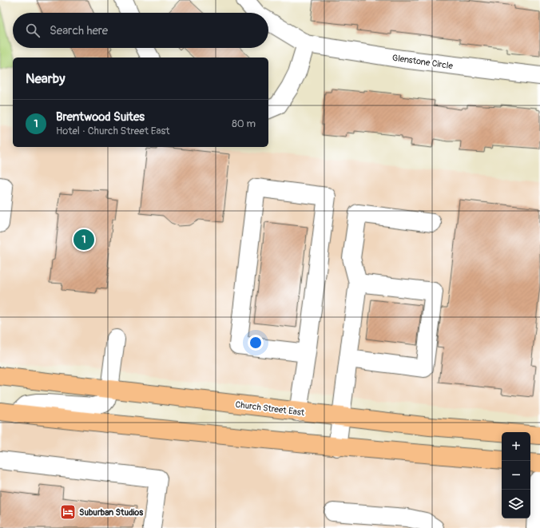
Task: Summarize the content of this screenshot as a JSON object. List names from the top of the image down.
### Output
{
  "streets": {
    "main road": ["Church Street East"],
    "street": ["Glenstone Circle"]
  },
  "places": {
    "hotel": ["Suburban Studios"]
  },
  "page": {
    "search": "Search here",
    "heading": "Nearby",
    "list": [
      {
        "mark": "1",
        "name": "Brentwood Suites",
        "note": "Hotel · Church Street East",
        "value": "80 m"
      }
    ],
    "pins": "1",
    "map_buttons": ["+", "−"]
  }
}
